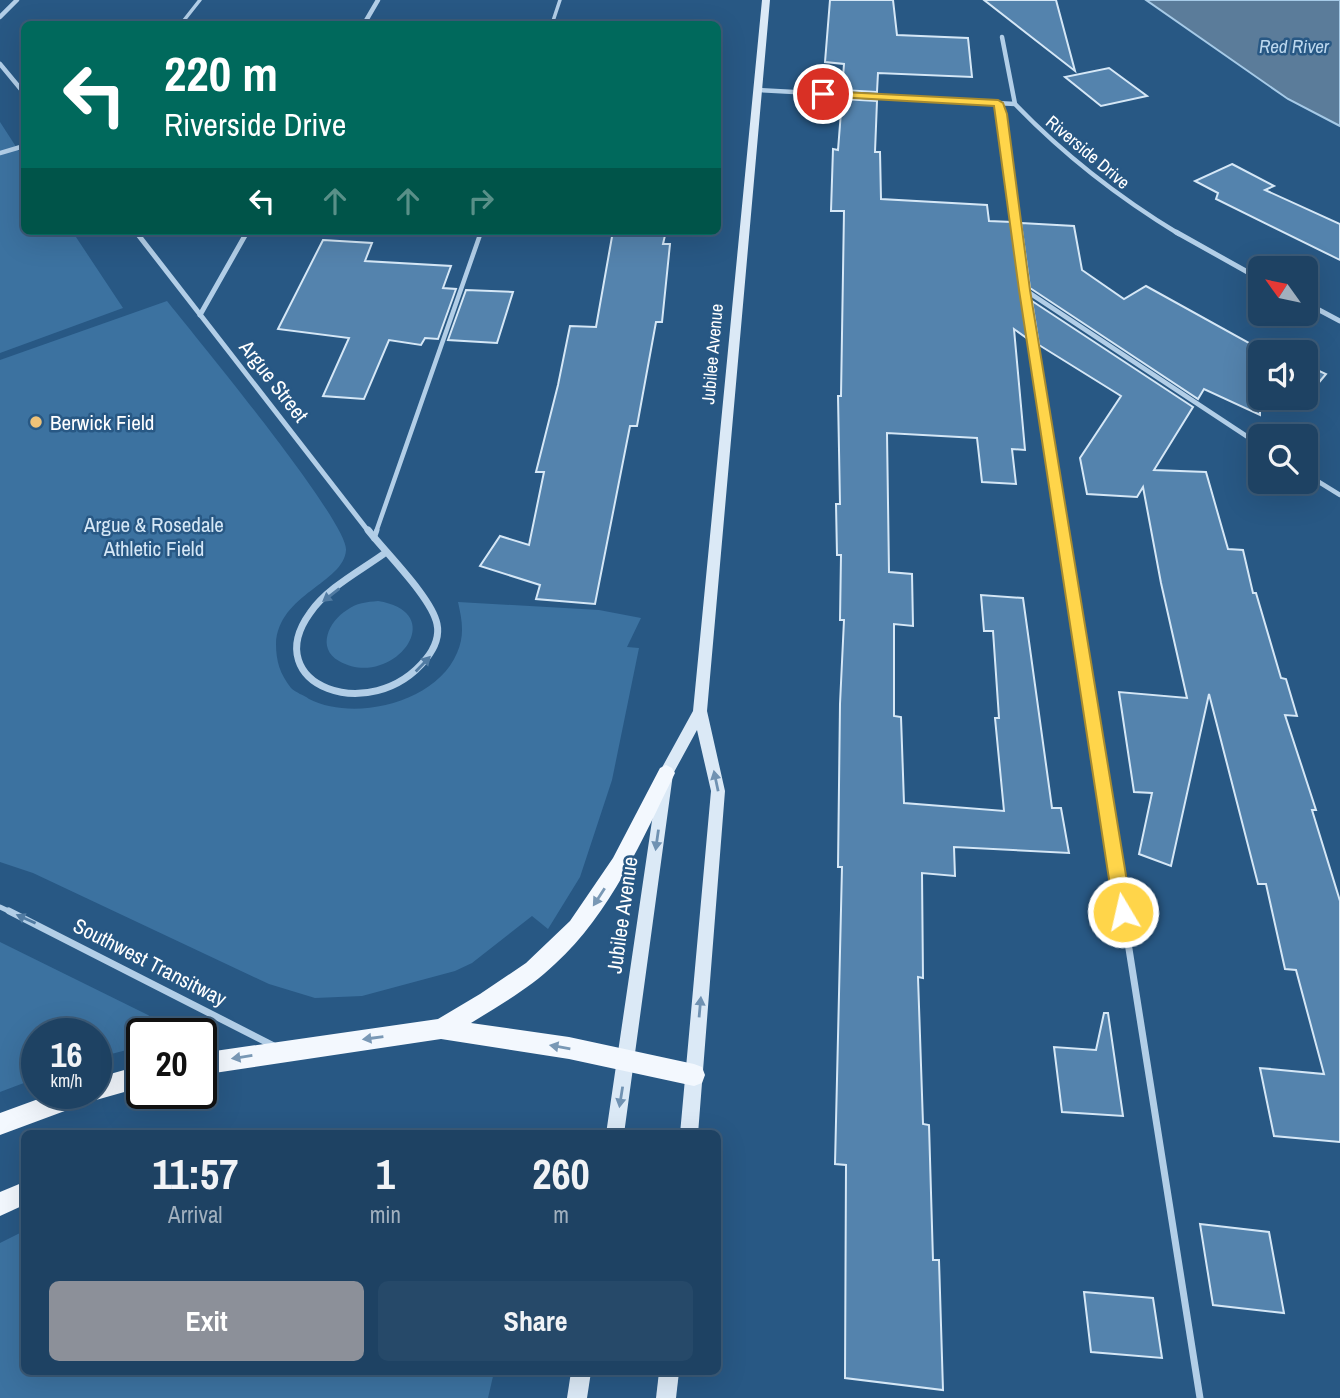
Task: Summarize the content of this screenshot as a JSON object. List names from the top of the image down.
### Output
{
  "streets": {
    "main road": ["Jubilee Avenue"],
    "street": ["Riverside Drive", "Argue Street"],
    "lane": ["Southwest Transitway"]
  },
  "one_way": ["Southwest Transitway"],
  "water": ["Red River"],
  "parks": ["Argue & Rosedale Athletic Field"],
  "places": ["Berwick Field"],
  "north": "top left",
  "page": {
    "turn": ["220 m", "Riverside Drive"],
    "speed": "16 km/h",
    "limit": "20",
    "eta": [
      "11:57",
      "Arrival",
      "1",
      "min",
      "260",
      "m"
    ],
    "buttons": ["Exit", "Share"]
  }
}
